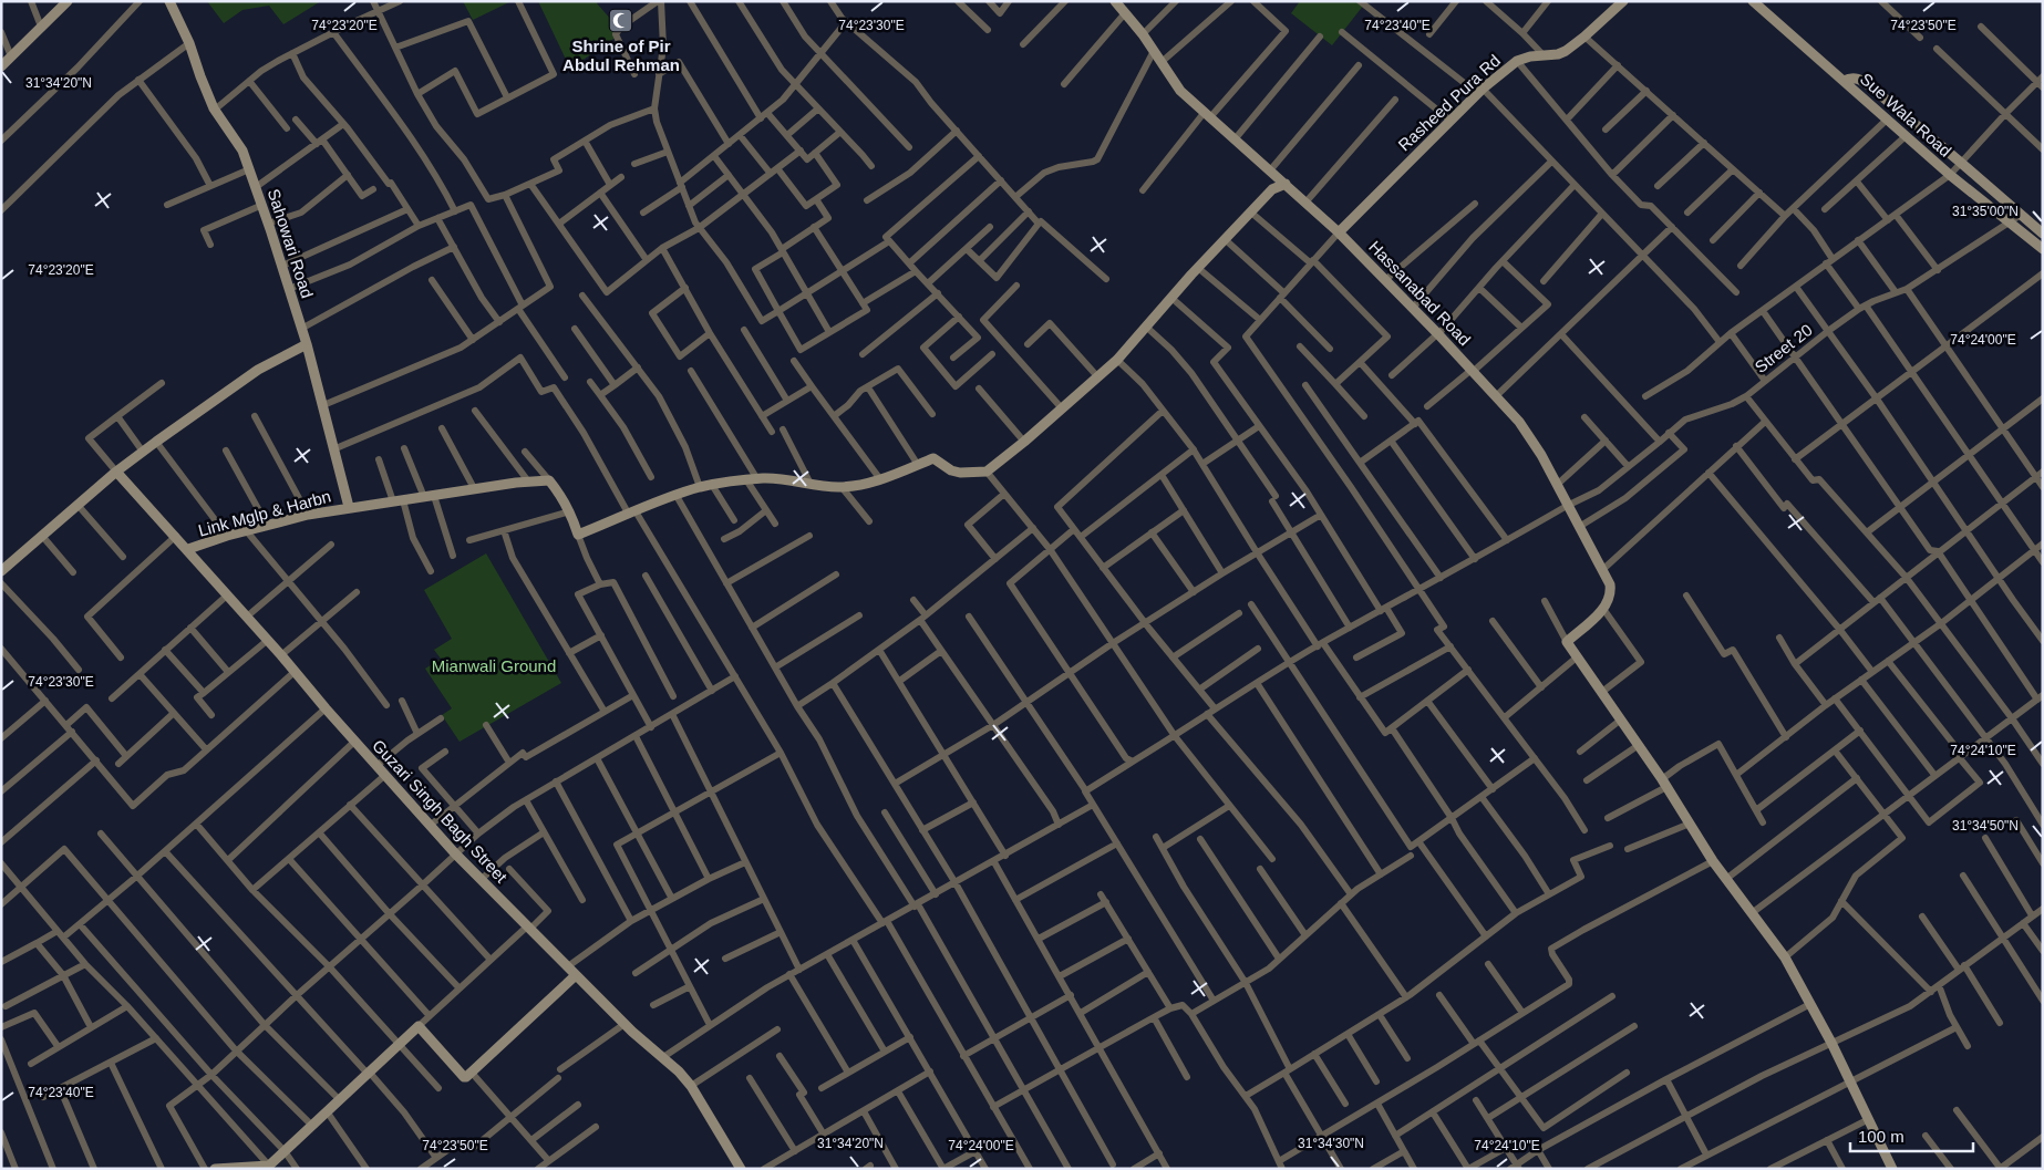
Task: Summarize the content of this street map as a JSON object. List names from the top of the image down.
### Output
{
  "streets": {
    "street": [
      "Rasheed Pura Rd",
      "Sue Wala Road",
      "Sahowari Road",
      "Hassanabad Road",
      "Street 20",
      "Link Mglp & Harbn",
      "Guzari Singh Bagh Street"
    ]
  },
  "crossings": [
    ["Rasheed Pura Rd", "Hassanabad Road"],
    ["Sue Wala Road", "Street 20"],
    ["Sahowari Road", "Link Mglp & Harbn"],
    ["Hassanabad Road", "Street 20"],
    ["Link Mglp & Harbn", "Guzari Singh Bagh Street"]
  ],
  "parks": ["Mianwali Ground"],
  "places": {
    "mosque": ["Shrine of Pir Abdul Rehman"]
  },
  "scale_bar": "100 m",
  "coordinates": [
    "74°23'20\"E",
    "74°23'30\"E",
    "74°23'40\"E",
    "74°23'50\"E",
    "31°34'20\"N",
    "31°35'00\"N",
    "74°24'00\"E",
    "74°24'10\"E",
    "31°34'50\"N",
    "31°34'30\"N"
  ]
}
